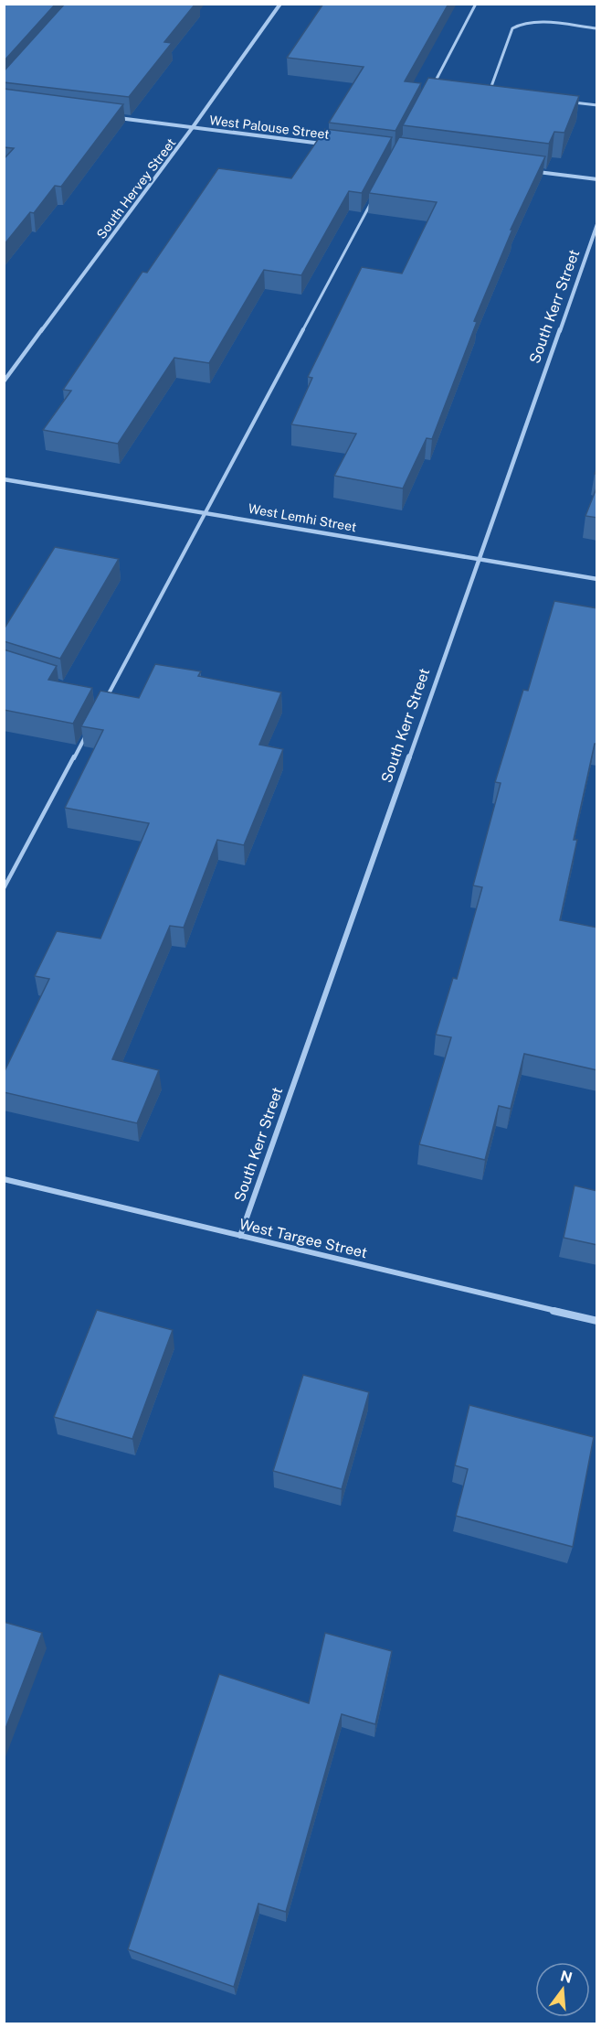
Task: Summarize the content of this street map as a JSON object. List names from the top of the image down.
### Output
{
  "streets": {
    "street": [
      "West Palouse Street",
      "South Hervey Street",
      "South Kerr Street",
      "West Lemhi Street",
      "West Targee Street"
    ]
  },
  "crossings": [
    ["West Palouse Street", "South Hervey Street"],
    ["South Kerr Street", "West Lemhi Street"],
    ["South Kerr Street", "West Targee Street"]
  ],
  "north": "top"
}
